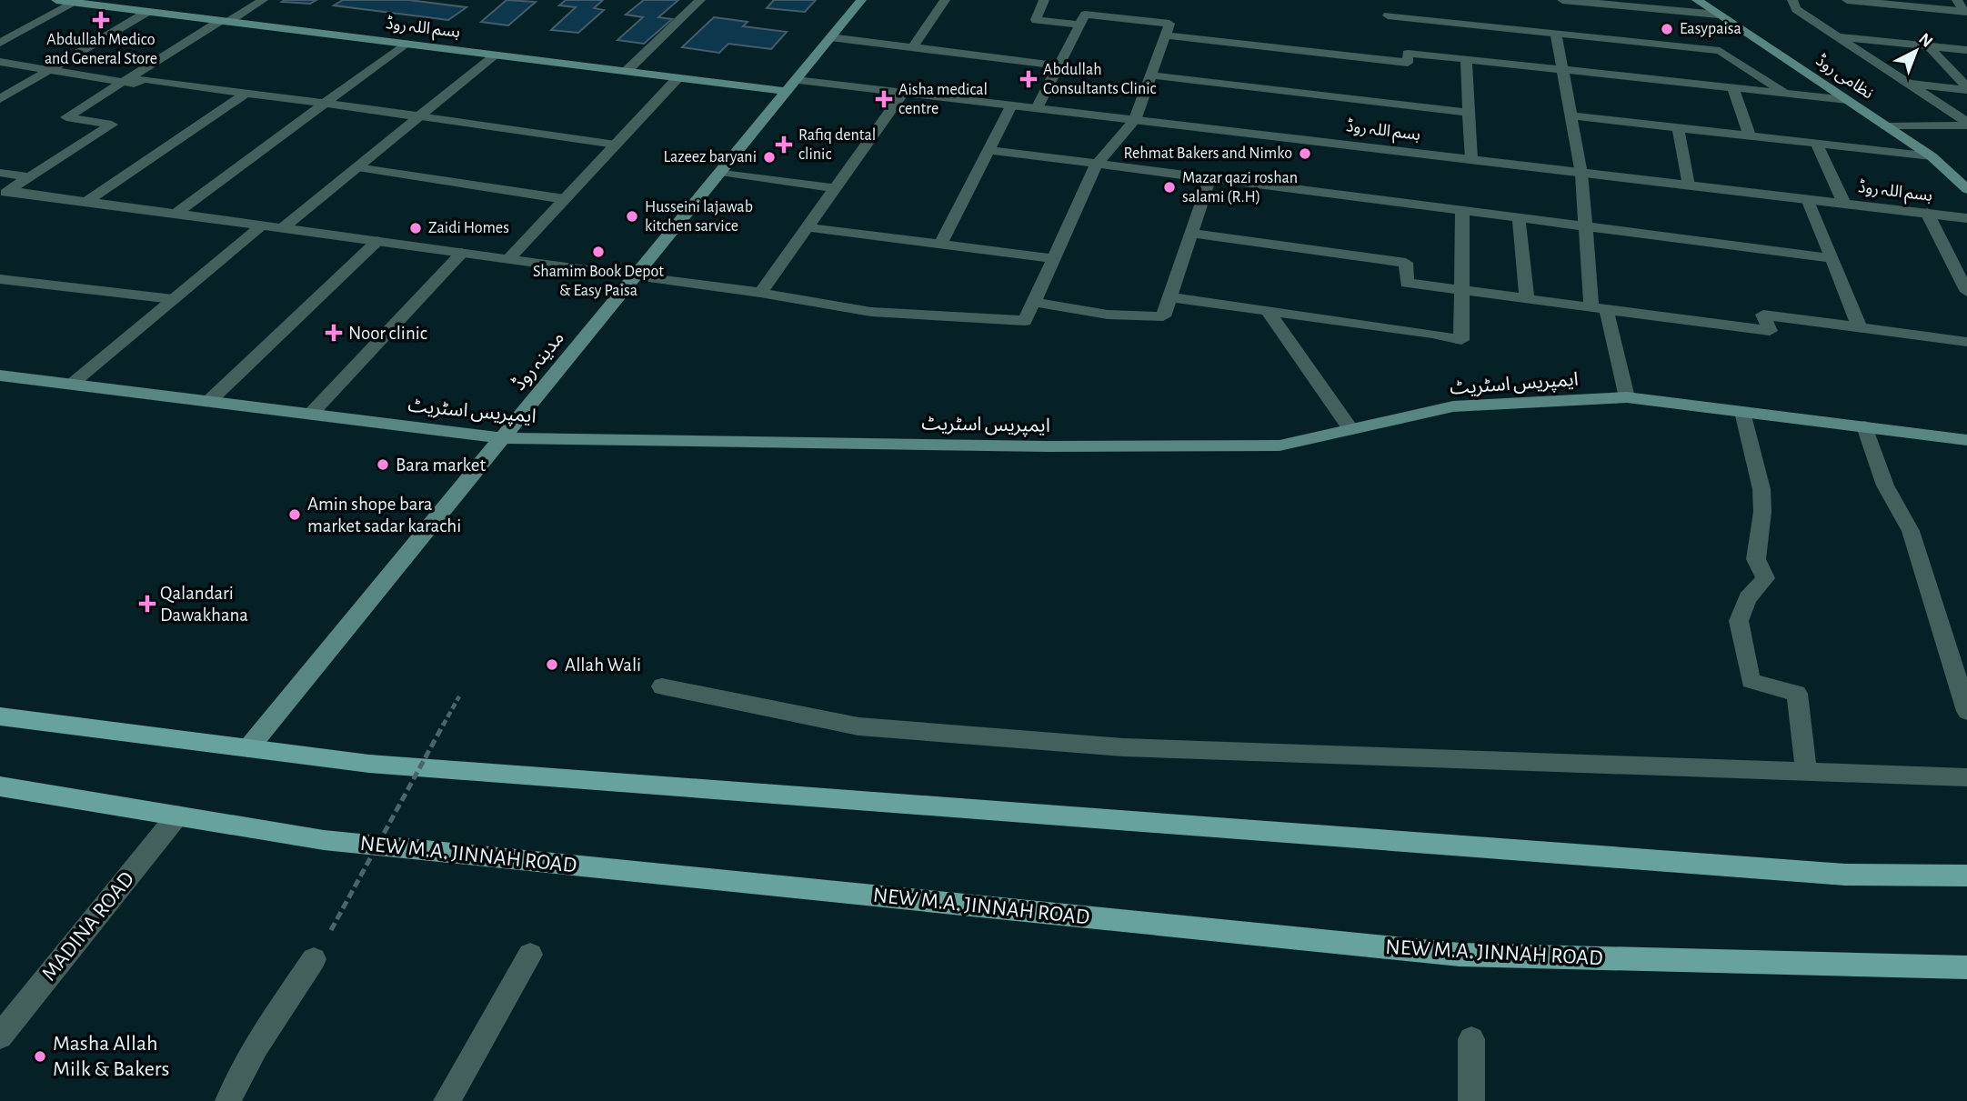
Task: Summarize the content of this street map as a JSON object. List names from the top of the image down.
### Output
{
  "streets": {
    "main road": ["NEW M.A. JINNAH ROAD"],
    "street": [
      "بسم اللہ روڈ",
      "نظامی روڈ",
      "مدینہ روڈ",
      "ایمپریس اسٹریٹ",
      "MADINA ROAD"
    ]
  },
  "crossings": [
    ["بسم اللہ روڈ", "مدینہ روڈ"],
    ["مدینہ روڈ", "ایمپریس اسٹریٹ"],
    ["NEW M.A. JINNAH ROAD", "MADINA ROAD"]
  ],
  "places": {
    "health": [
      "Abdullah Medico and General Store",
      "Abdullah Consultants Clinic",
      "Aisha medical centre",
      "Rafiq dental clinic",
      "Noor clinic",
      "Qalandari Dawakhana"
    ],
    "other": [
      "Easypaisa",
      "Rehmat Bakers and Nimko",
      "Lazeez baryani",
      "Mazar qazi roshan salami (R.H)",
      "Husseini lajawab kitchen sarvice",
      "Zaidi Homes",
      "Shamim Book Depot & Easy Paisa",
      "Bara market",
      "Amin shope bara market sadar karachi",
      "Allah Wali",
      "Masha Allah Milk & Bakers"
    ]
  },
  "north": "top right"
}
